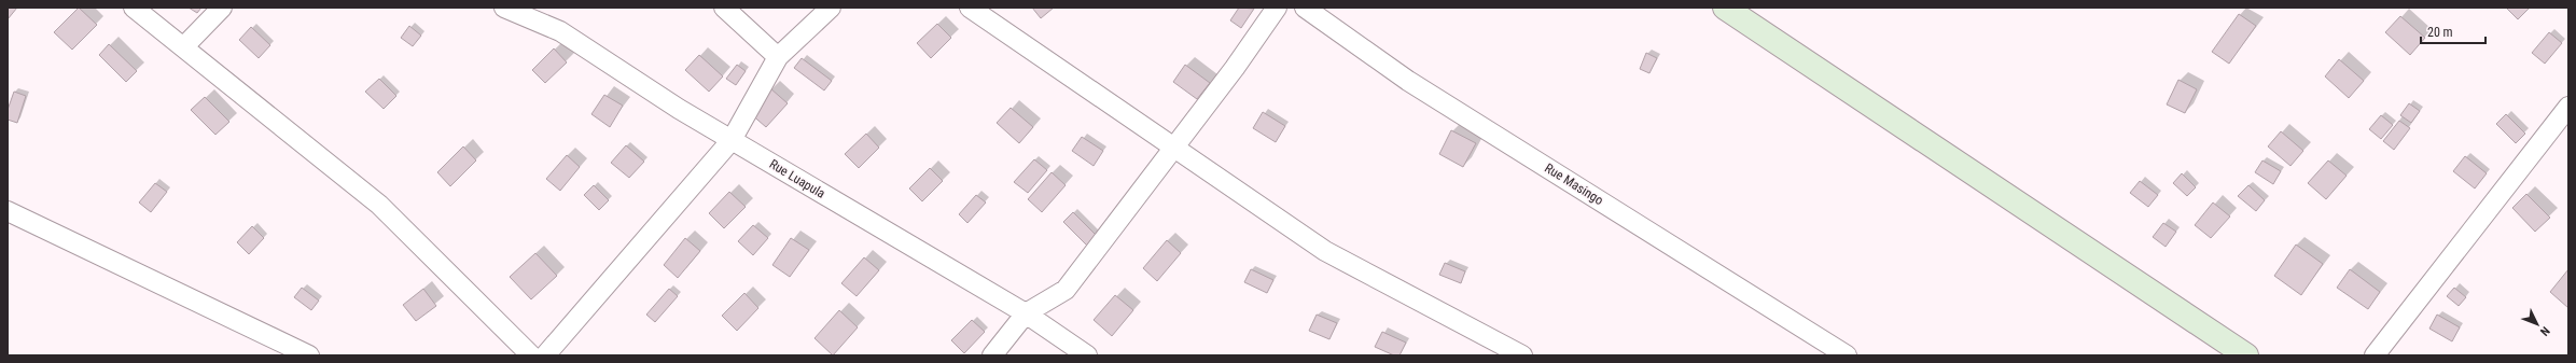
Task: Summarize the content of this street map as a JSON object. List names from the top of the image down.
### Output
{
  "streets": {
    "street": ["Rue Luapula", "Rue Masingo"]
  },
  "scale_bar": "20 m",
  "north": "bottom right"
}
